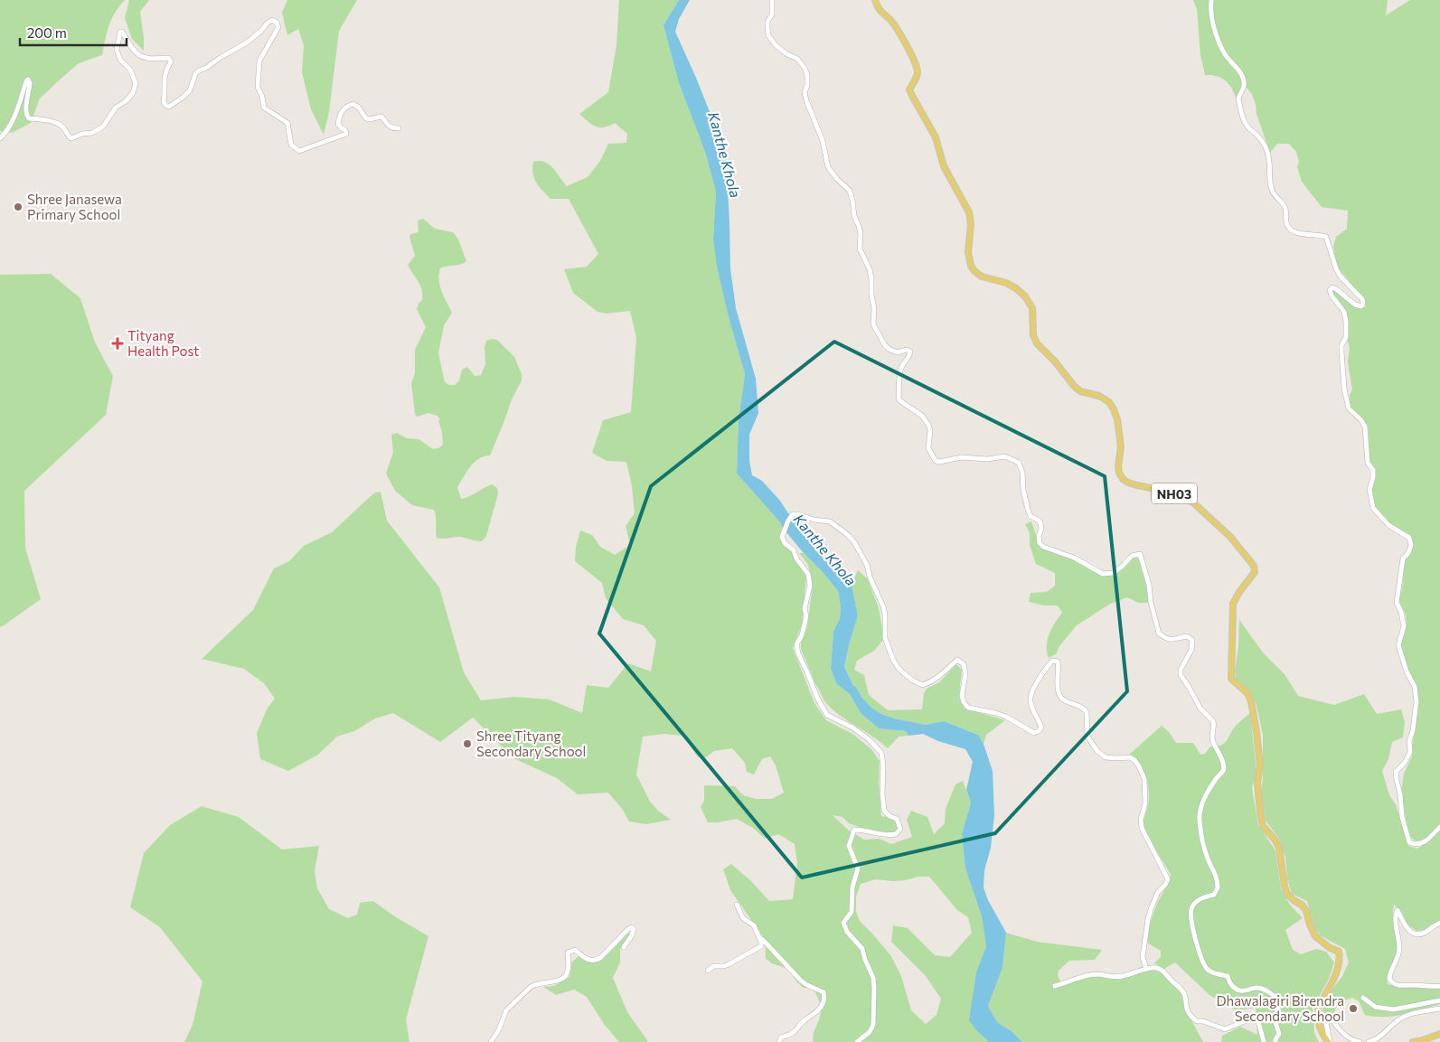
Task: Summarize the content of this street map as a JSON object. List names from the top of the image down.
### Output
{
  "streets": {
    "main road": ["NH03"]
  },
  "water": ["Kanthe Khola"],
  "places": {
    "other": ["Shree Janasewa Primary School", "Shree Tityang Secondary School", "Dhawalagiri Birendra Secondary School"],
    "health": ["Tityang Health Post"]
  },
  "scale_bar": "200 m"
}
